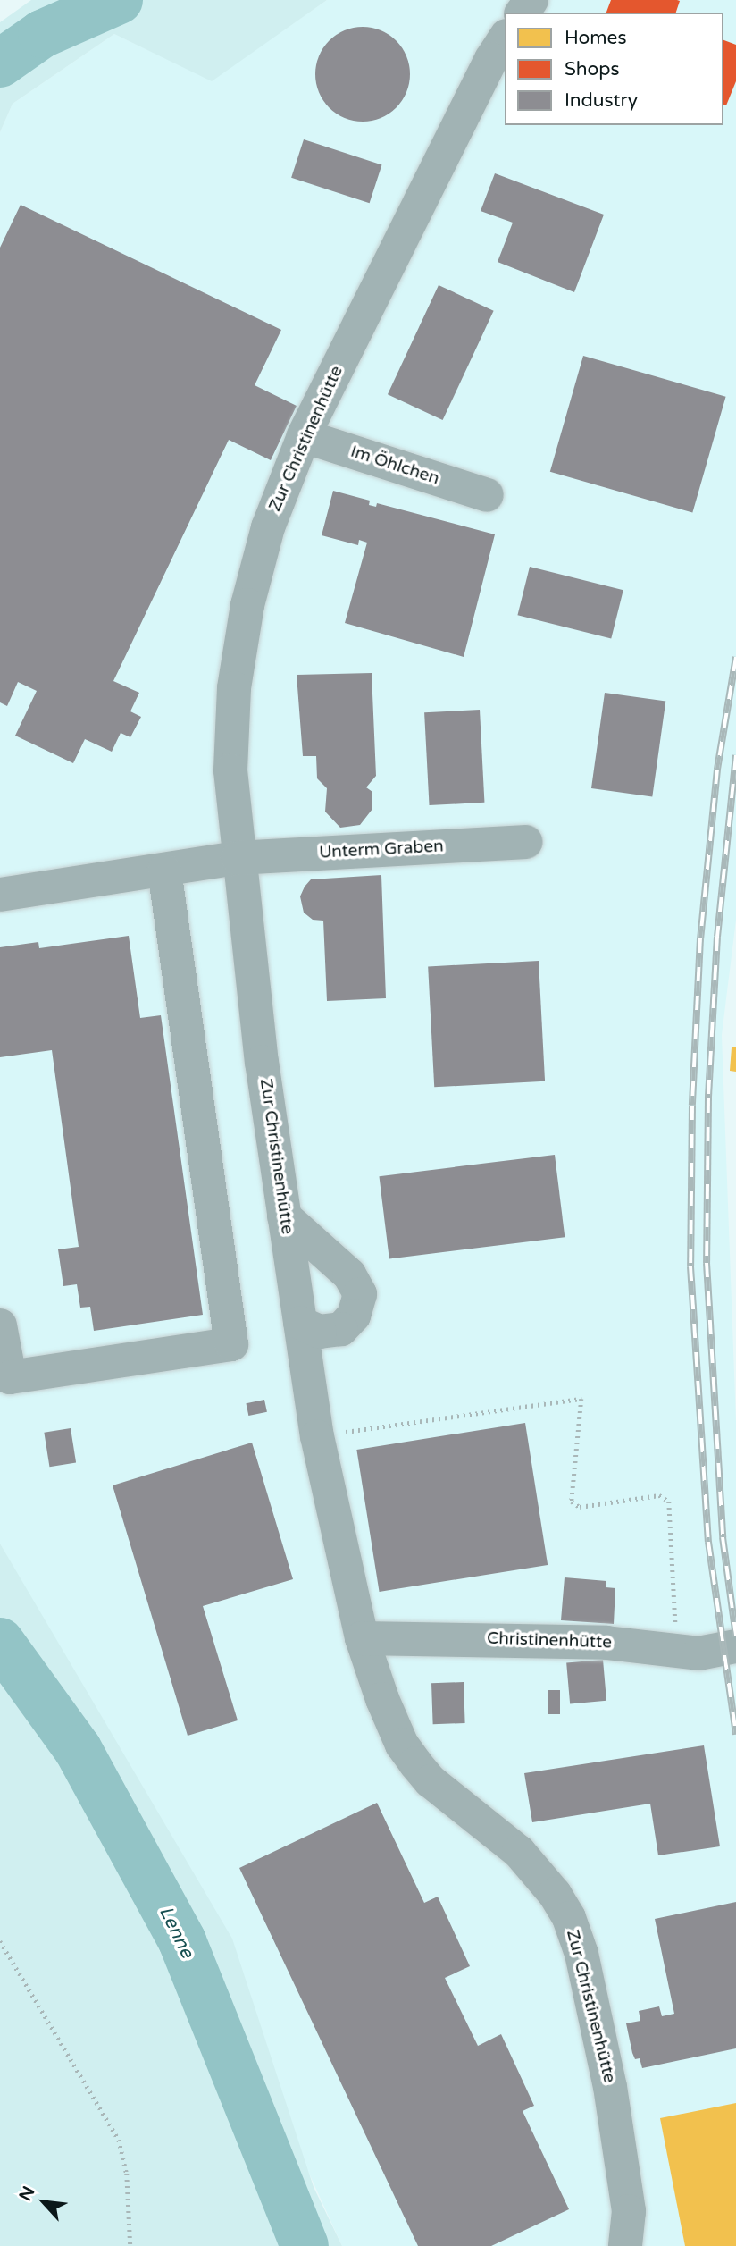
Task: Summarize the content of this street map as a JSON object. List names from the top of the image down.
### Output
{
  "streets": {
    "street": [
      "Zur Christinenhütte",
      "Im Öhlchen",
      "Unterm Graben",
      "Christinenhütte"
    ]
  },
  "crossings": [
    ["Zur Christinenhütte", "Im Öhlchen"],
    ["Zur Christinenhütte", "Unterm Graben"],
    ["Zur Christinenhütte", "Christinenhütte"]
  ],
  "water": ["Lenne"],
  "legend": ["Homes", "Shops", "Industry"],
  "north": "top left"
}
